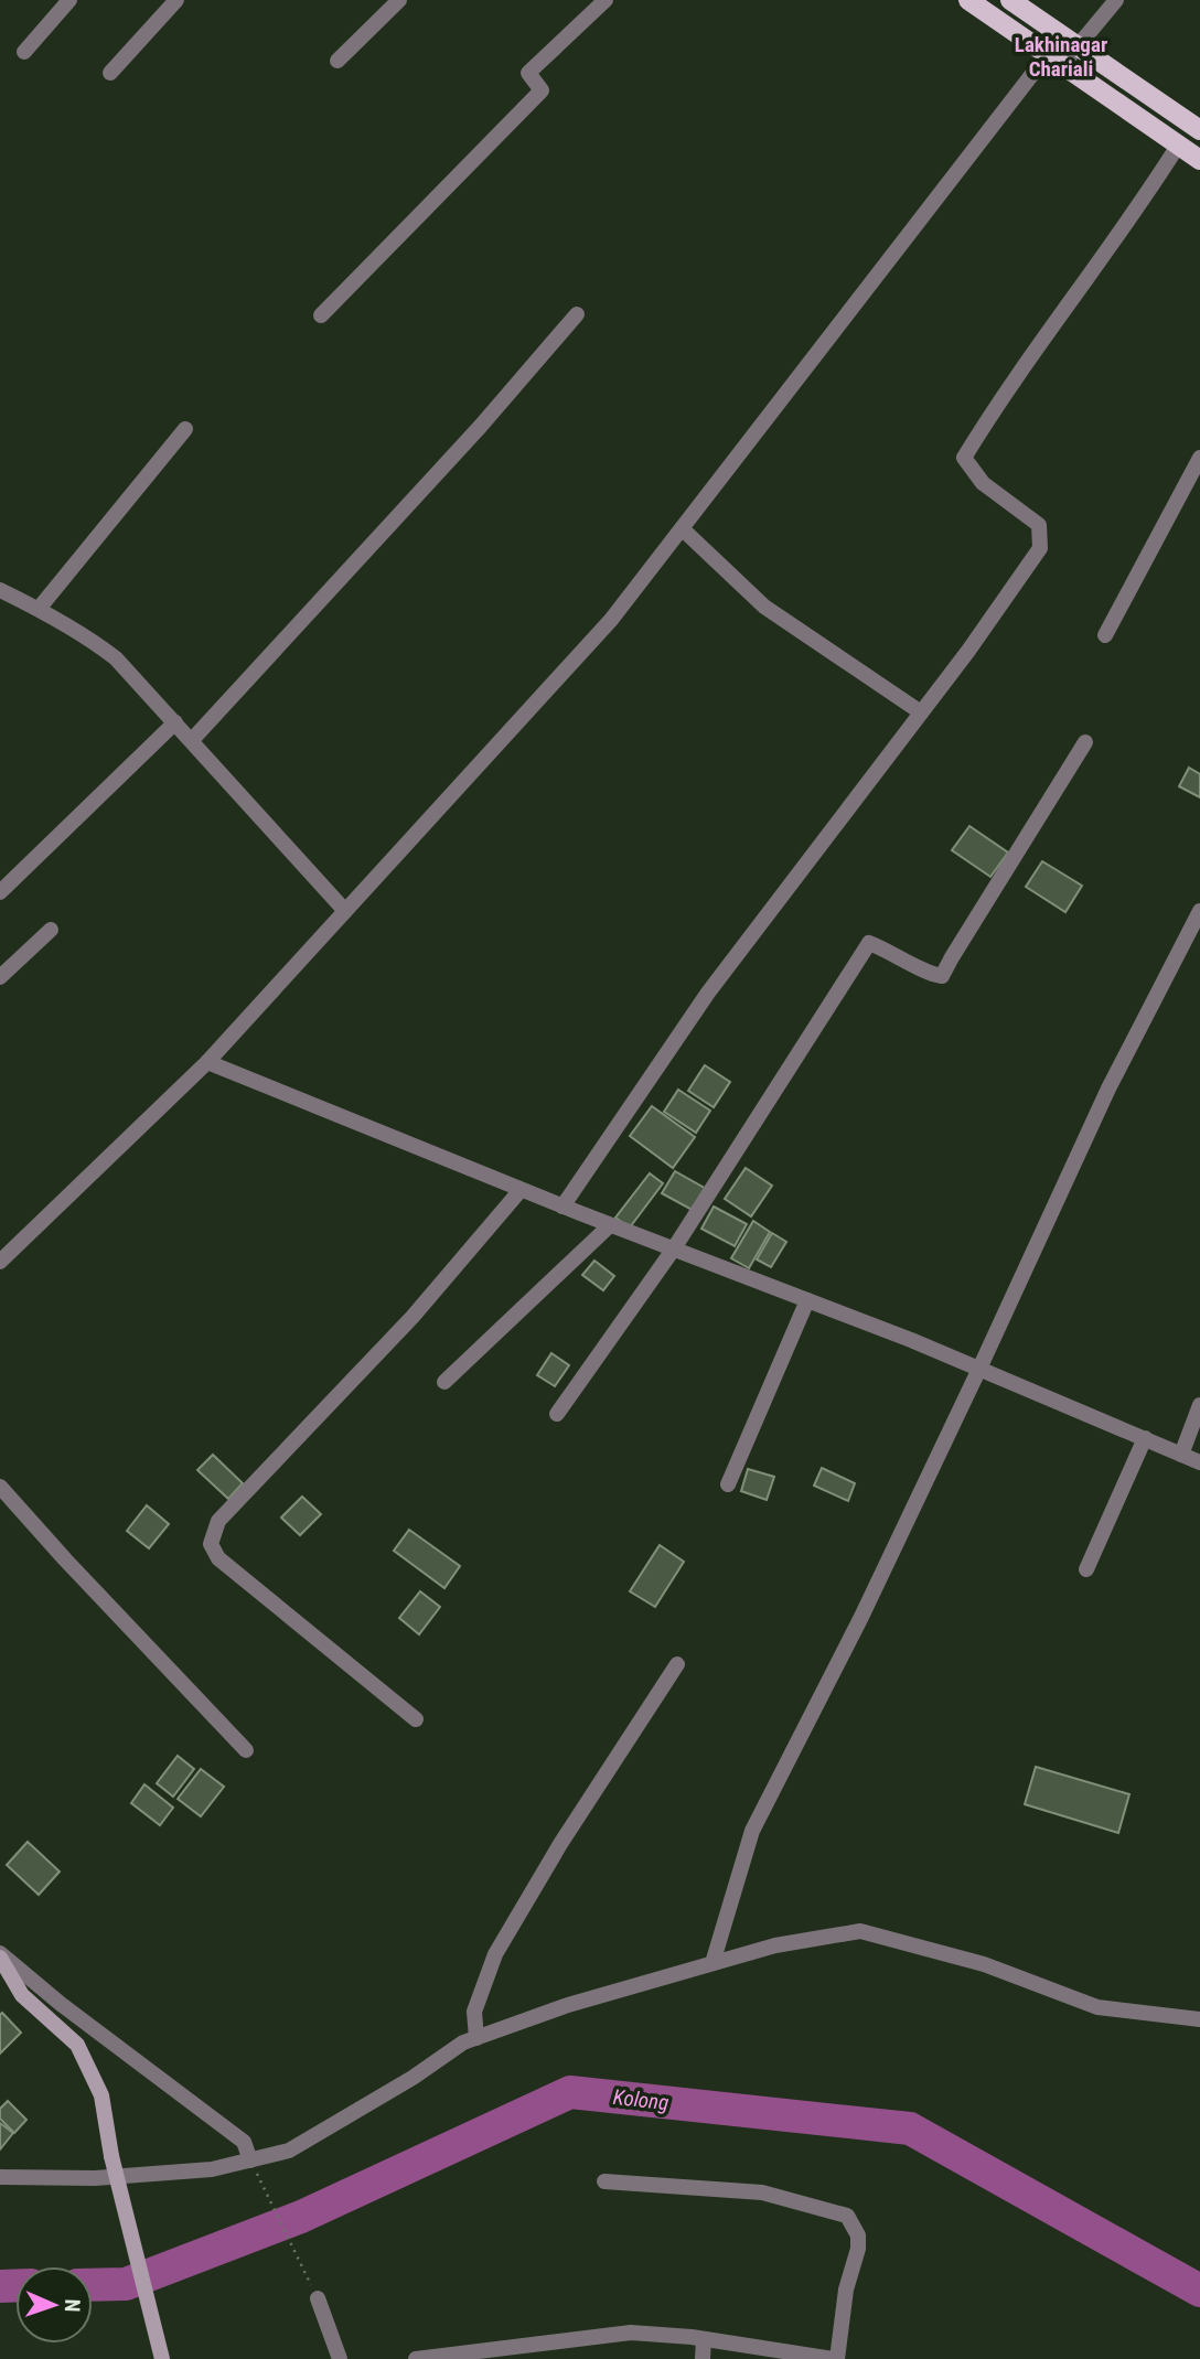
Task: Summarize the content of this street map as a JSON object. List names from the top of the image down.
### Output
{
  "districts": ["Lakhinagar Chariali"],
  "water": ["Kolong"],
  "north": "right"
}
